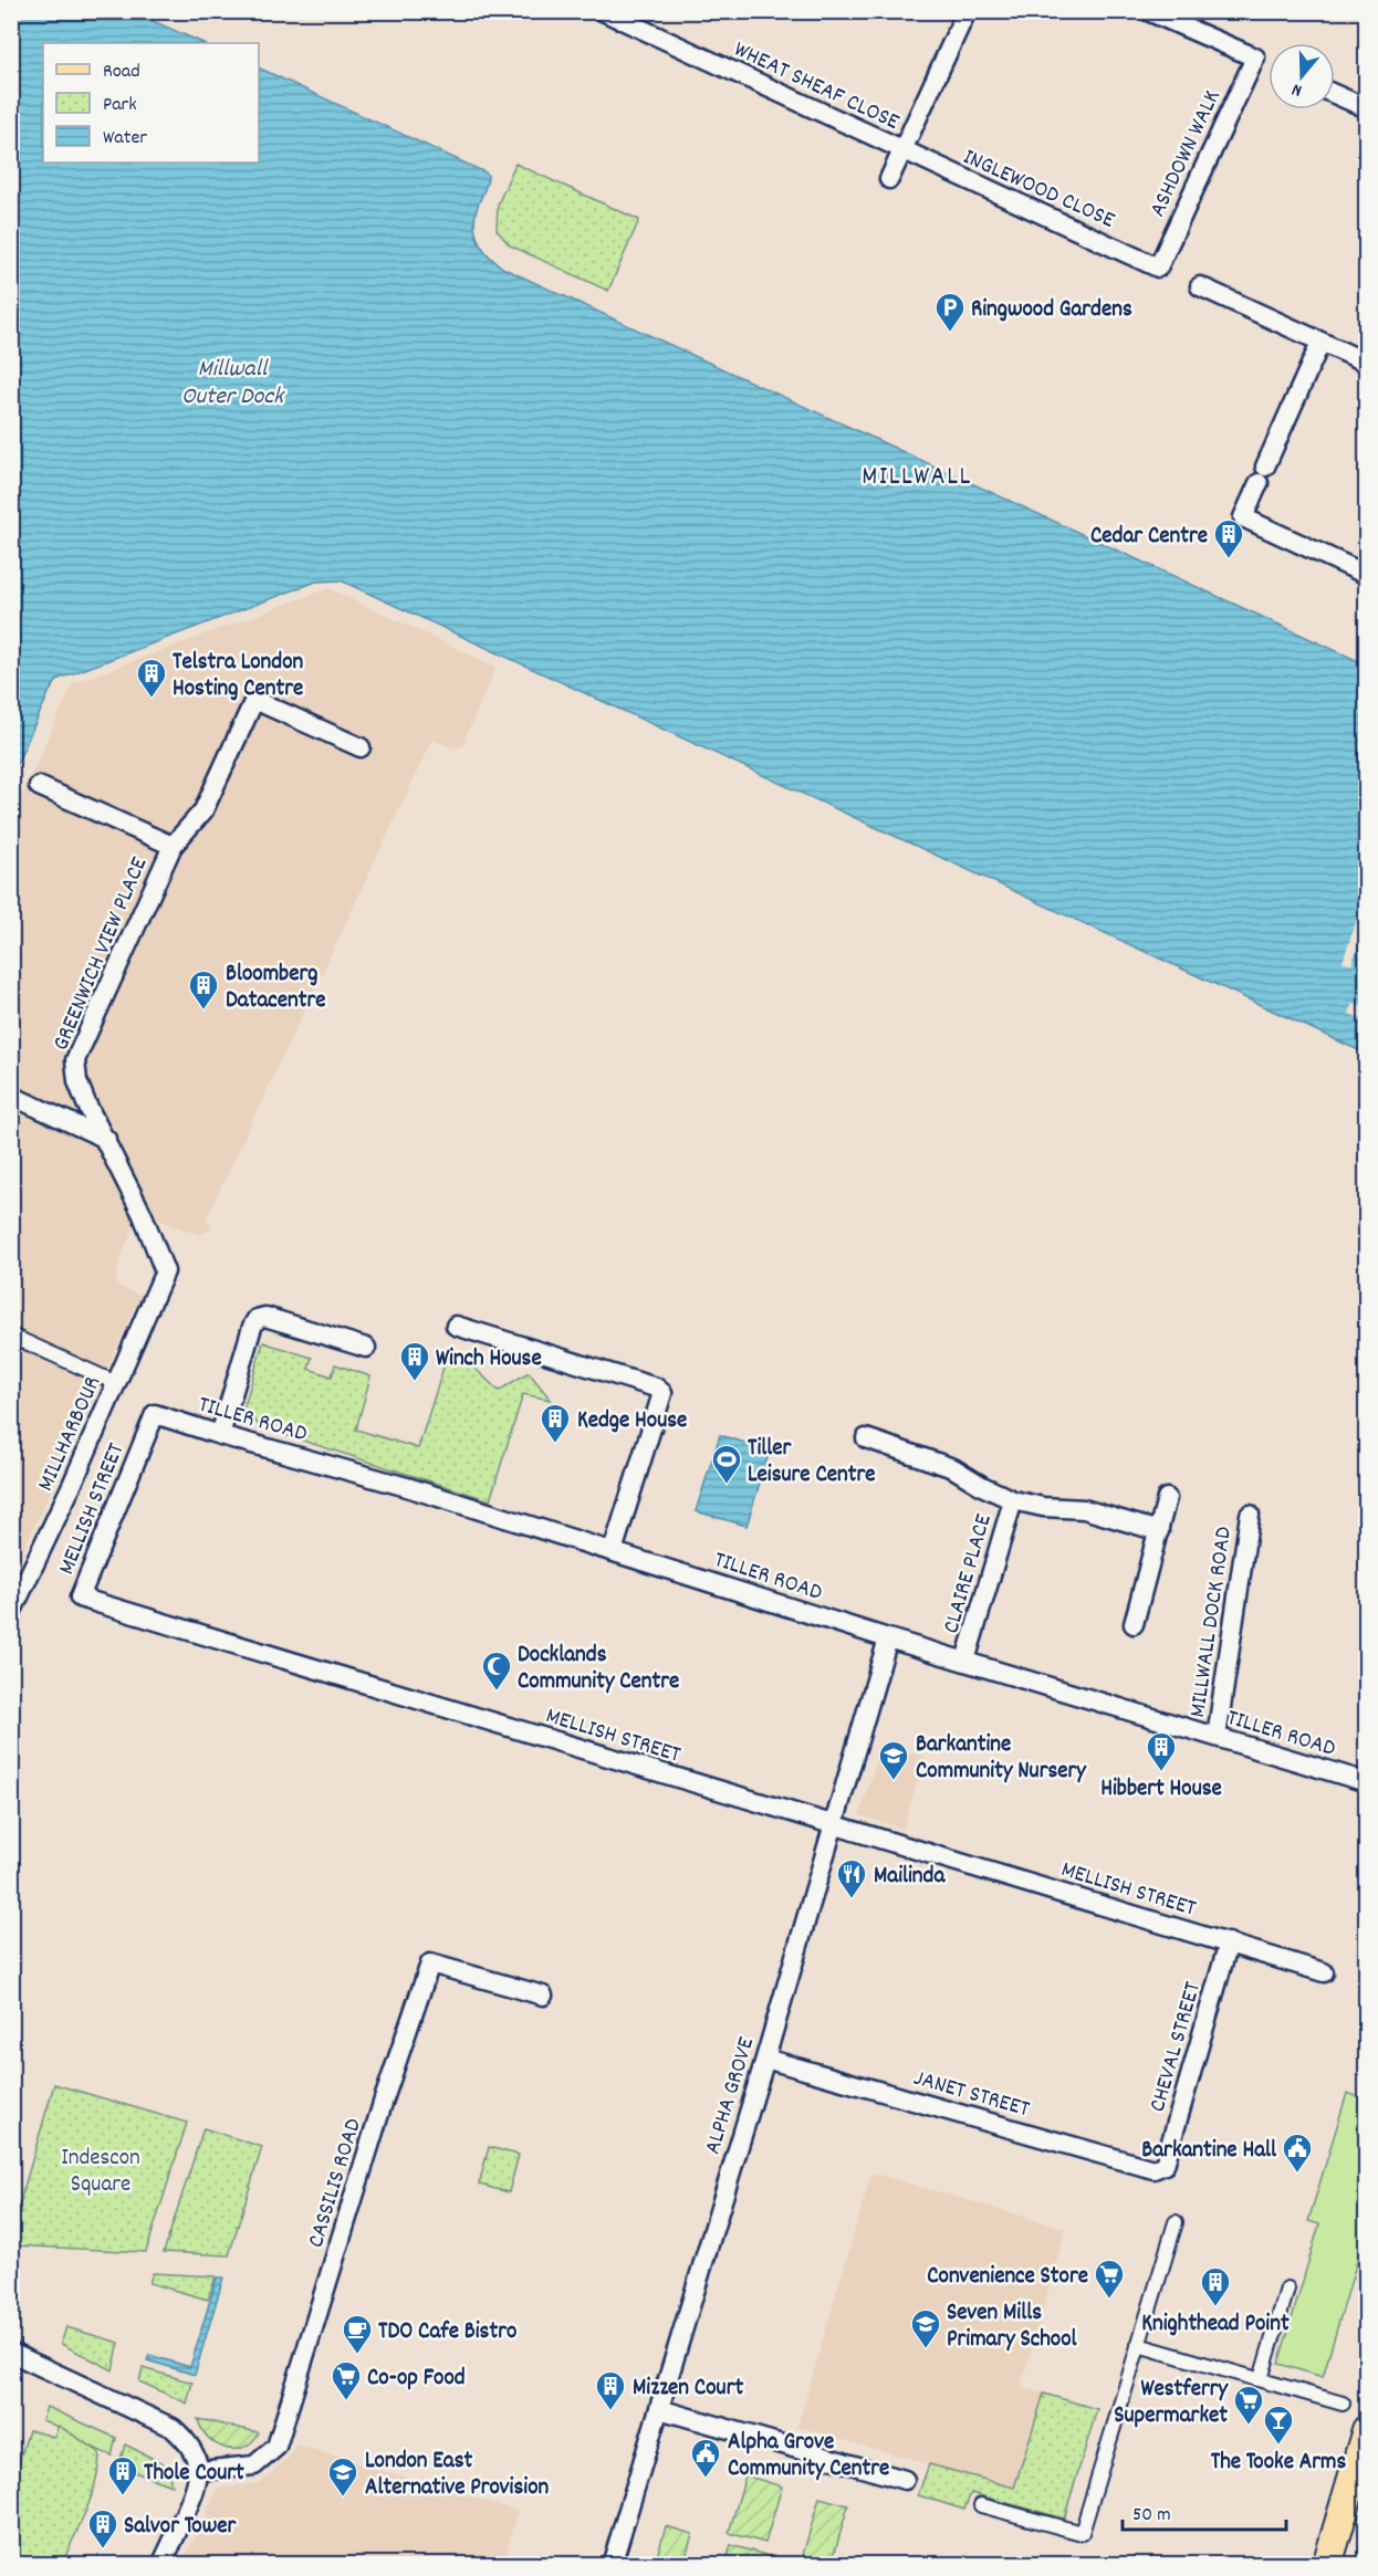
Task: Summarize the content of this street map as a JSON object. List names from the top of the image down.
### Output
{
  "streets": {
    "street": [
      "WHEAT SHEAF CLOSE",
      "ASHDOWN WALK",
      "INGLEWOOD CLOSE",
      "GREENWICH VIEW PLACE",
      "TILLER ROAD",
      "MILLHARBOUR",
      "MELLISH STREET",
      "CLAIRE PLACE",
      "MILLWALL DOCK ROAD",
      "CHEVAL STREET",
      "JANET STREET",
      "ALPHA GROVE",
      "CASSILIS ROAD"
    ]
  },
  "crossings": [
    ["WHEAT SHEAF CLOSE", "INGLEWOOD CLOSE"],
    ["ASHDOWN WALK", "INGLEWOOD CLOSE"],
    ["GREENWICH VIEW PLACE", "MILLHARBOUR"],
    ["TILLER ROAD", "MELLISH STREET"],
    ["TILLER ROAD", "CLAIRE PLACE"],
    ["TILLER ROAD", "MILLWALL DOCK ROAD"],
    ["TILLER ROAD", "ALPHA GROVE"],
    ["MELLISH STREET", "CHEVAL STREET"],
    ["MELLISH STREET", "ALPHA GROVE"],
    ["CHEVAL STREET", "JANET STREET"],
    ["JANET STREET", "ALPHA GROVE"]
  ],
  "districts": ["MILLWALL"],
  "water": ["Millwall Outer Dock"],
  "parks": ["Indescon Square"],
  "places": {
    "parking": ["Ringwood Gardens"],
    "building": [
      "Cedar Centre",
      "Telstra London Hosting Centre",
      "Bloomberg Datacentre",
      "Winch House",
      "Kedge House",
      "Hibbert House",
      "Knighthead Point",
      "Mizzen Court",
      "Thole Court",
      "Salvor Tower"
    ],
    "sports": ["Tiller Leisure Centre"],
    "mosque": ["Docklands Community Centre"],
    "school or university": ["Barkantine Community Nursery", "Seven Mills Primary School", "London East Alternative Provision"],
    "restaurant": ["Mailinda"],
    "public building": ["Barkantine Hall", "Alpha Grove Community Centre"],
    "supermarket": ["Convenience Store", "Co-op Food", "Westferry Supermarket"],
    "cafe": ["TDO Cafe Bistro"],
    "bar": ["The Tooke Arms"]
  },
  "legend": ["Road", "Park", "Water"],
  "scale_bar": "50 m",
  "north": "bottom"
}
